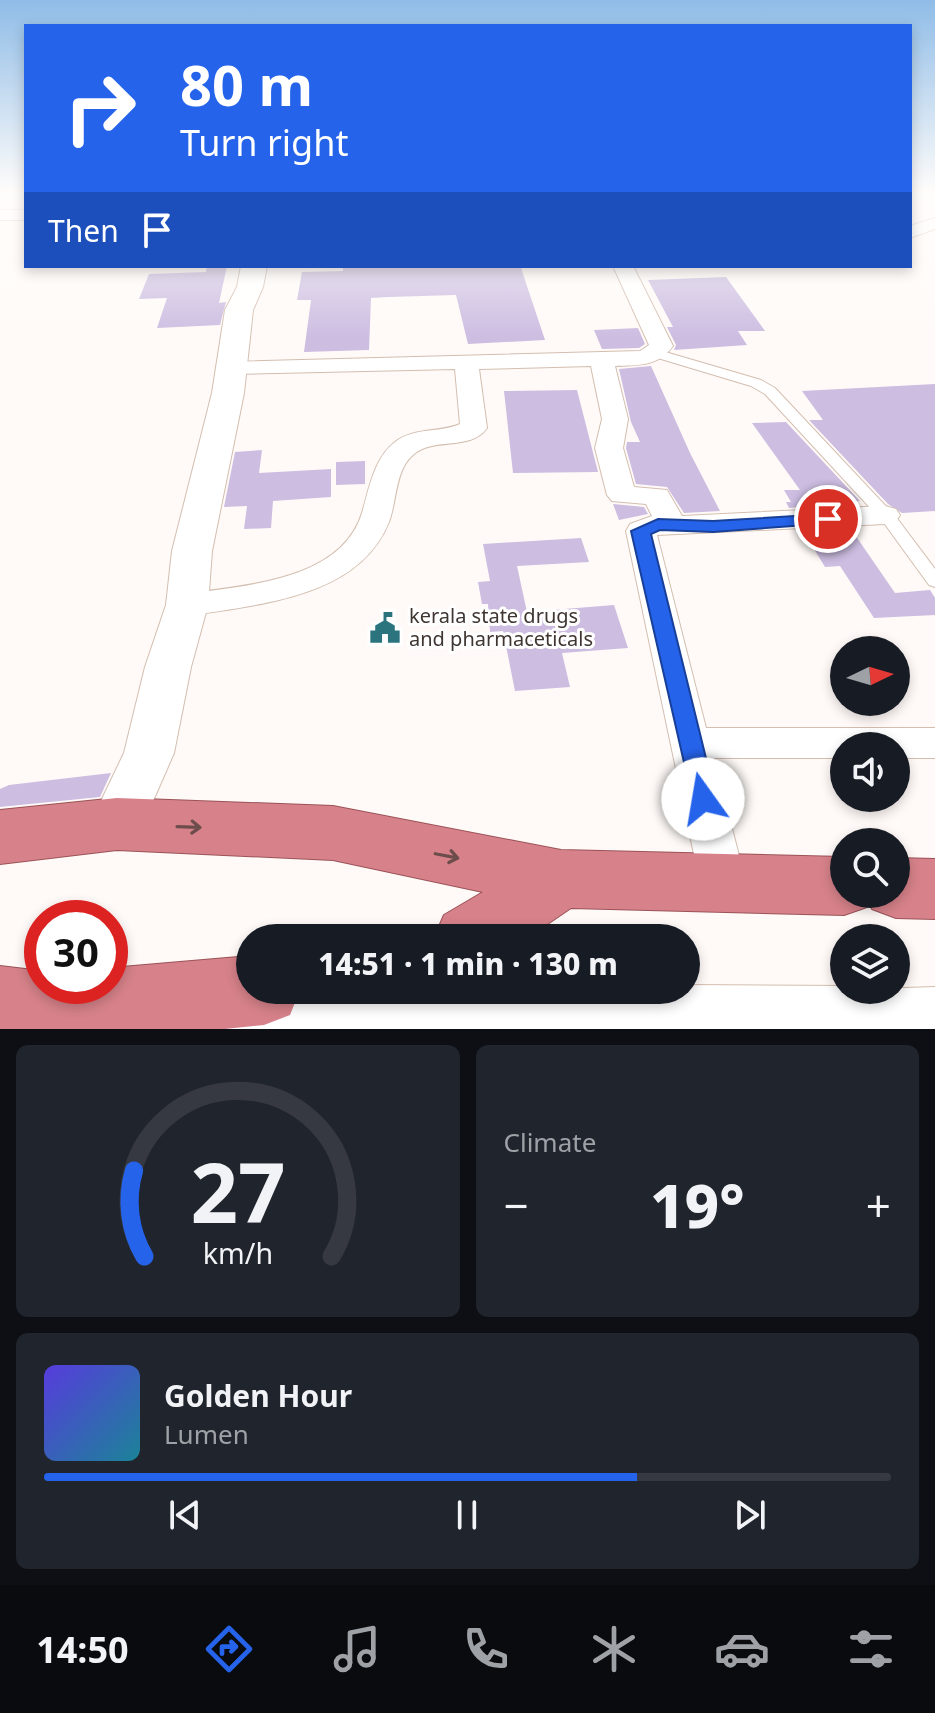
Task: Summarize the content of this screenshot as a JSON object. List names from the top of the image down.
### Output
{
  "places": {
    "public building": ["kerala state drugs and pharmaceticals"]
  },
  "north": "right",
  "page": {
    "turn": ["80 m", "Turn right"],
    "then": "Then",
    "limit": "30",
    "trip": "14:51 · 1 min · 130 m",
    "tile": "Climate",
    "heat": ["−", "19°", "+"],
    "song": ["Golden Hour", "Lumen"],
    "tabs": "14:50",
    "gauge": ["27", "km/h"]
  }
}
